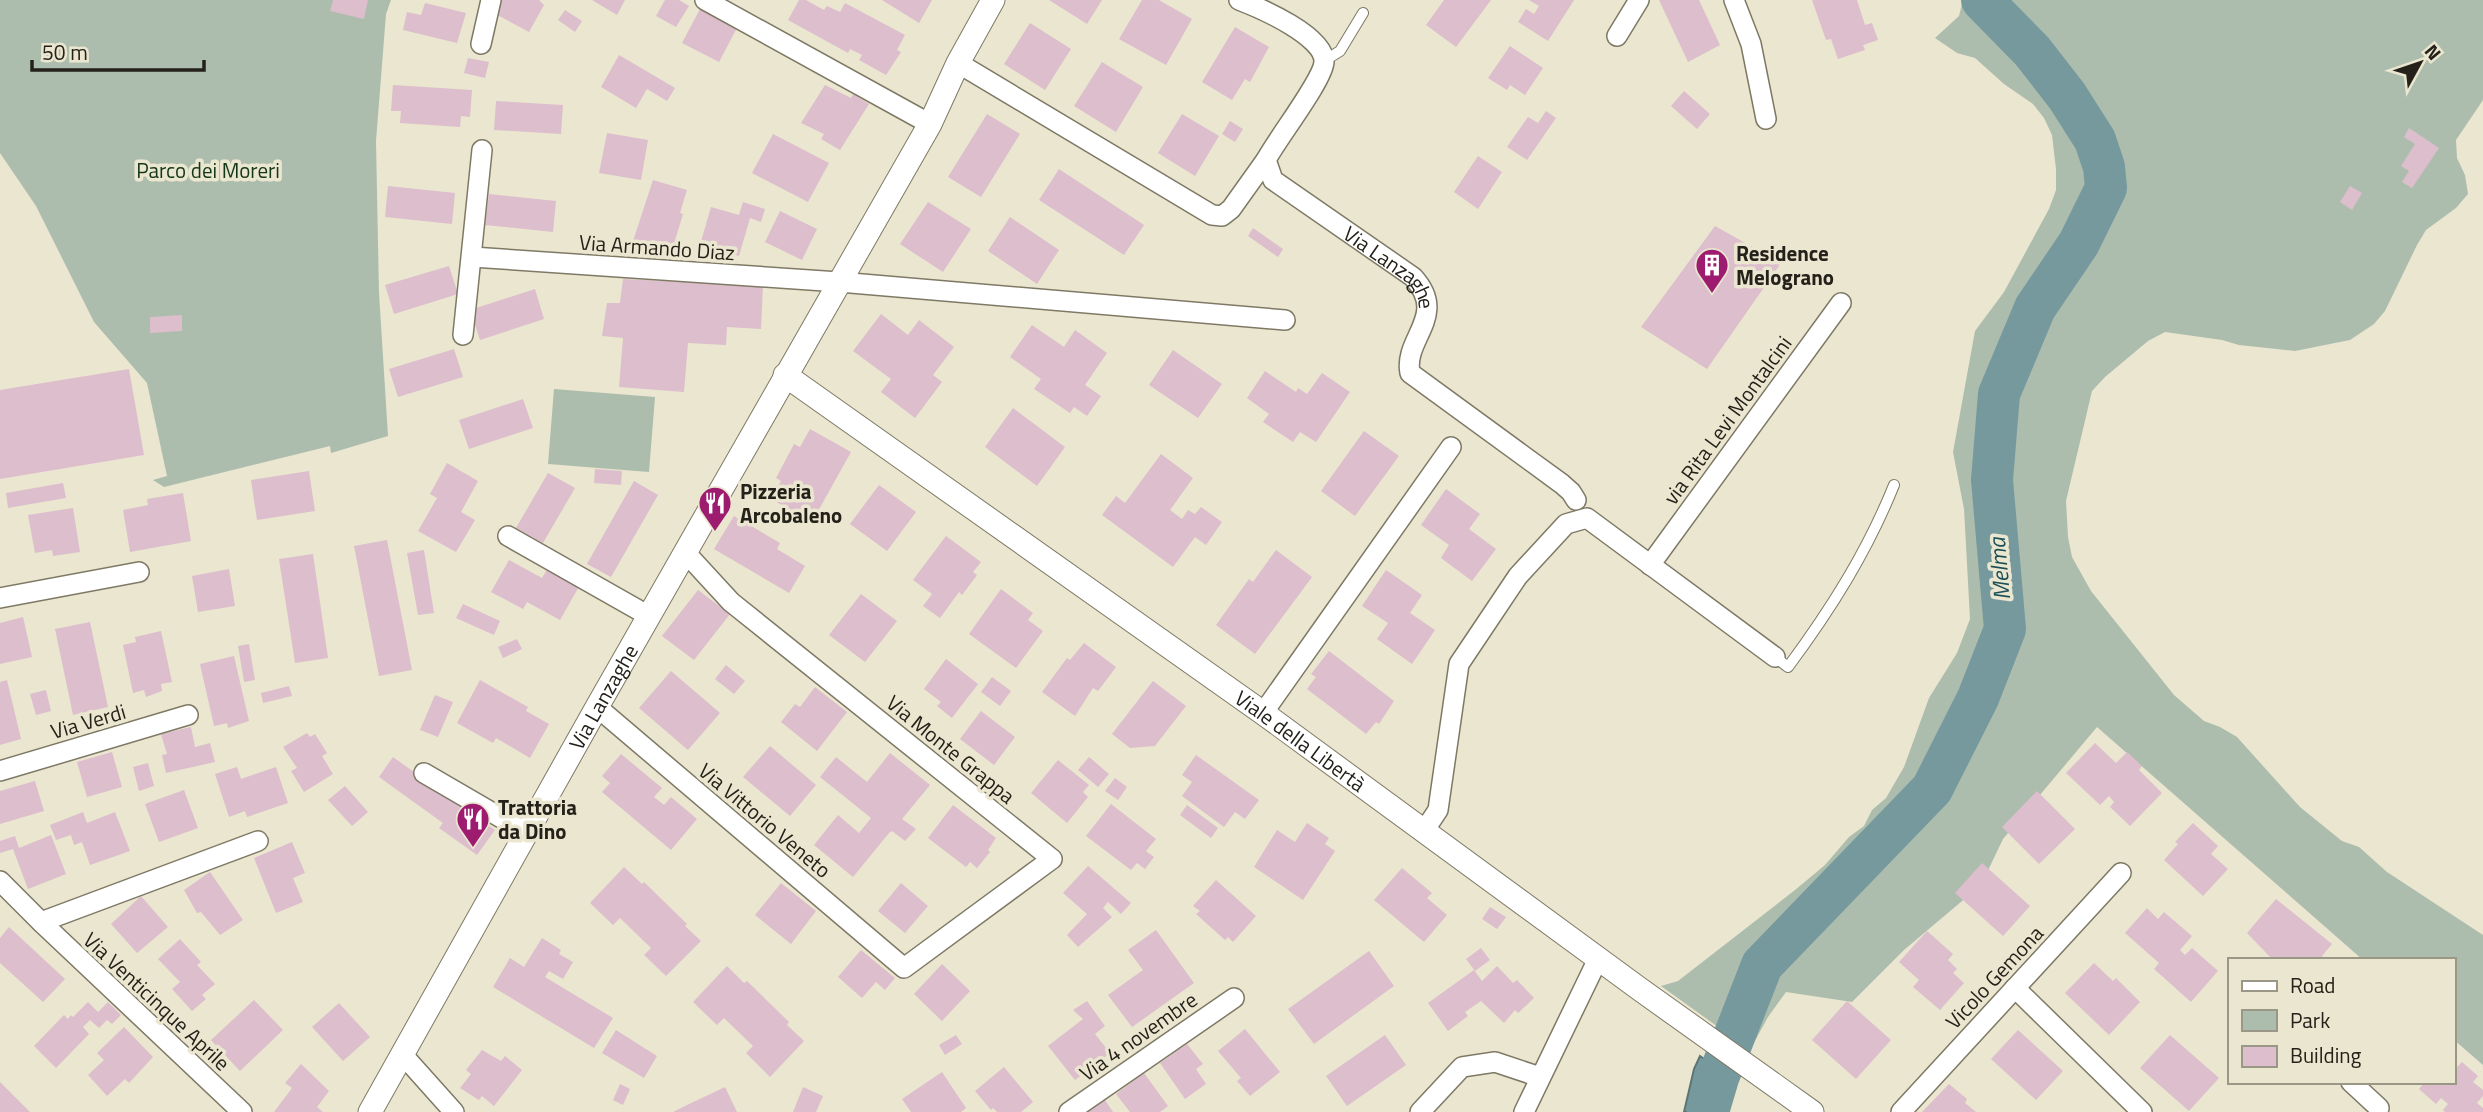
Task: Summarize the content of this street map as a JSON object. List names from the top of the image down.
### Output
{
  "streets": {
    "street": [
      "Via Armando Diaz",
      "Via Lanzaghe",
      "via Rita Levi Montalcini",
      "Via Verdi",
      "Viale della Libertà",
      "Via Monte Grappa",
      "Via Vittorio Veneto",
      "Vicolo Gemona",
      "Via Venticinque Aprile",
      "Via 4 novembre"
    ]
  },
  "crossings": [
    ["Via Armando Diaz", "Via Lanzaghe"],
    ["Via Lanzaghe", "Viale della Libertà"],
    ["Via Lanzaghe", "Via Monte Grappa"],
    ["Via Lanzaghe", "Via Vittorio Veneto"],
    ["Via Monte Grappa", "Via Vittorio Veneto"]
  ],
  "water": ["Melma"],
  "parks": ["Parco dei Moreri"],
  "places": {
    "building": ["Residence Melograno"],
    "restaurant": ["Pizzeria Arcobaleno", "Trattoria da Dino"]
  },
  "legend": ["Road", "Park", "Building"],
  "scale_bar": "50 m",
  "north": "top right"
}
